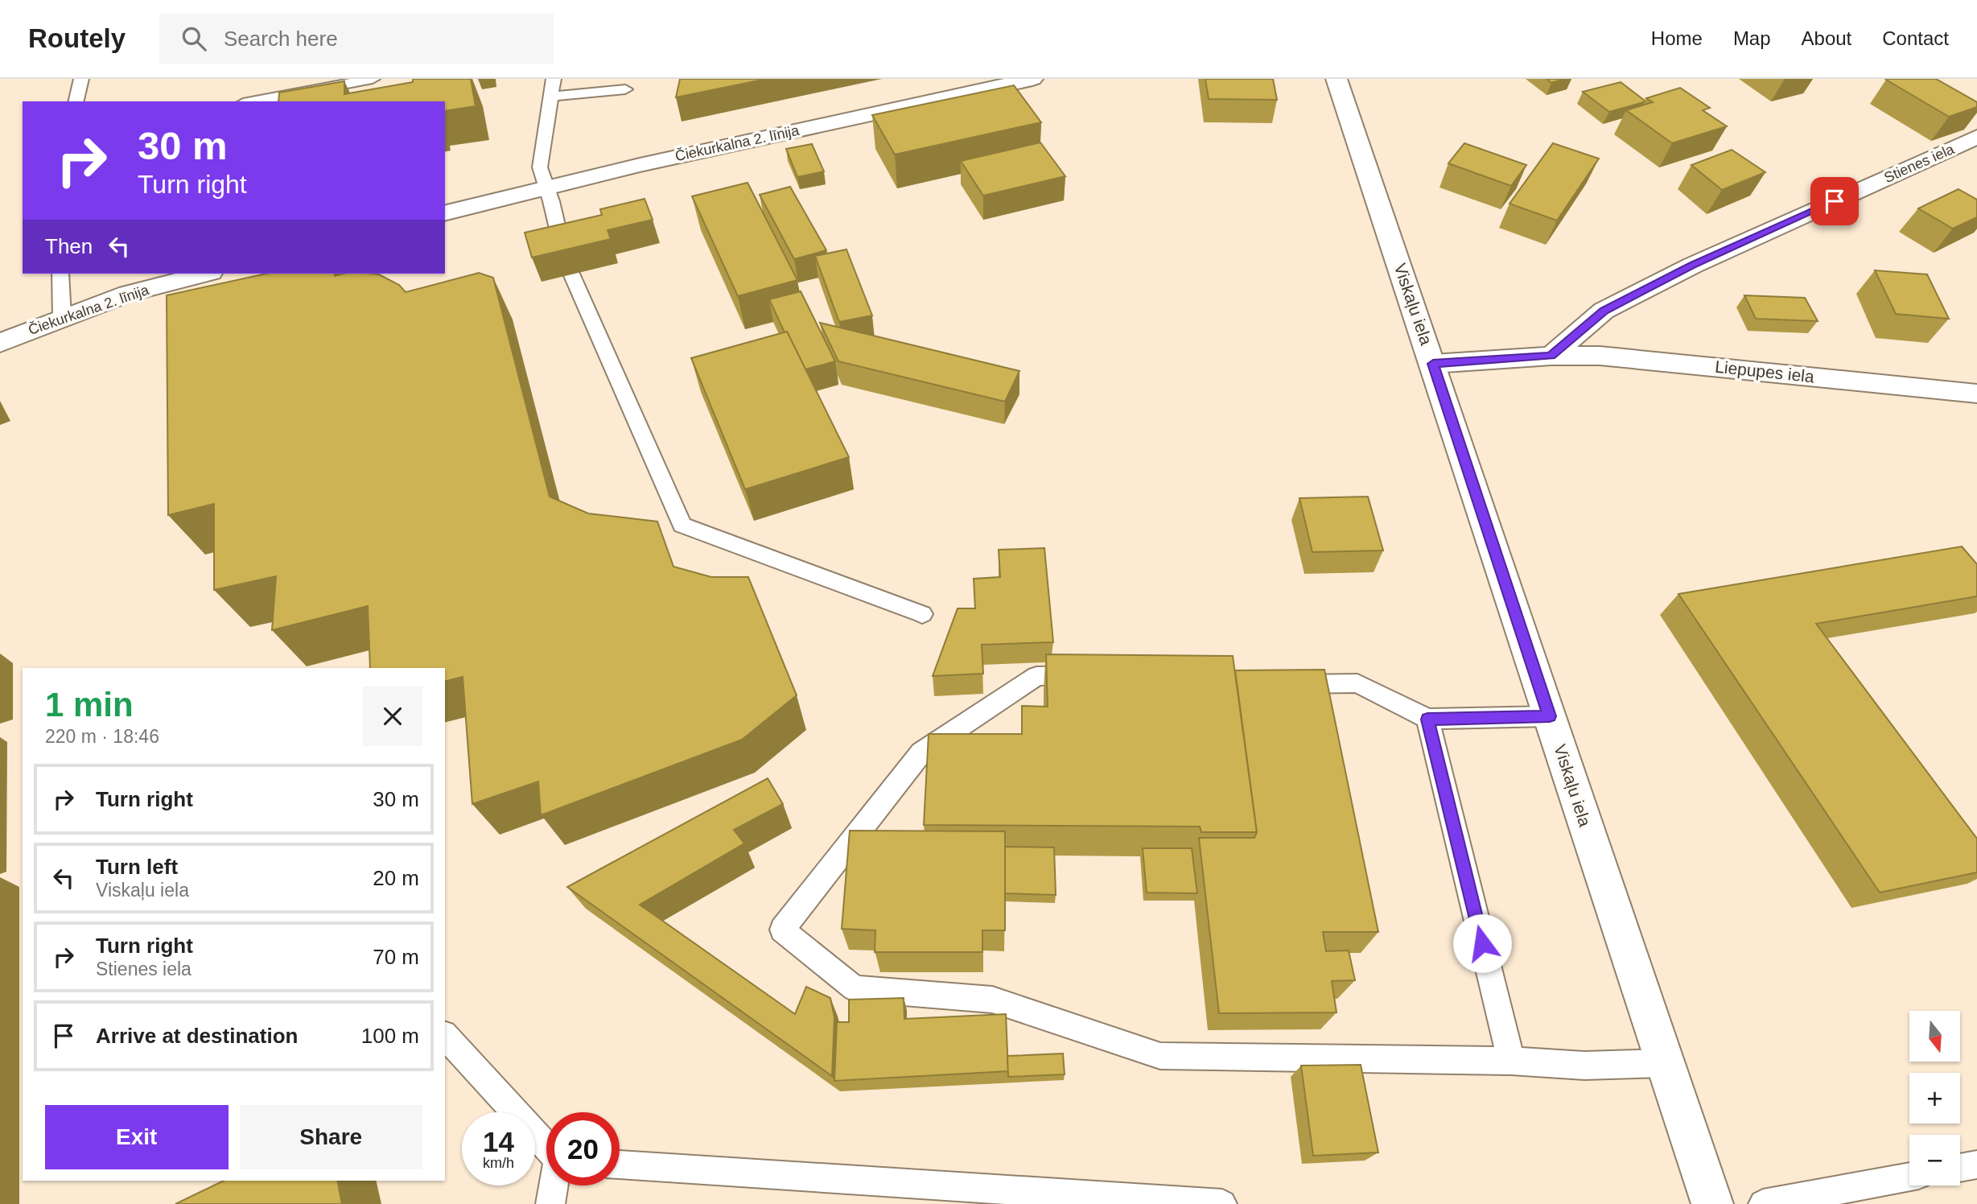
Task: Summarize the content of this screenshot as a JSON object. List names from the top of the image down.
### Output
{
  "streets": {
    "street": [
      "Čiekurkalna 2. līnija",
      "Stienes iela",
      "Viskaļu iela",
      "Liepupes iela"
    ]
  },
  "crossings": [
    ["Stienes iela", "Liepupes iela"]
  ],
  "north": "bottom",
  "page": {
    "header": "Routely",
    "search": "Search here",
    "nav": [
      "Home",
      "Map",
      "About",
      "Contact"
    ],
    "turn": ["30 m", "Turn right"],
    "then": "Then",
    "heading": ["1 min", "220 m · 18:46"],
    "list": [
      {
        "name": "Turn right",
        "value": "30 m"
      },
      {
        "name": "Turn left",
        "note": "Viskaļu iela",
        "value": "20 m"
      },
      {
        "name": "Turn right",
        "note": "Stienes iela",
        "value": "70 m"
      },
      {
        "name": "Arrive at destination",
        "value": "100 m"
      }
    ],
    "map_buttons": ["+", "−"],
    "buttons": ["Exit", "Share"],
    "speed": "14 km/h",
    "limit": "20"
  }
}
